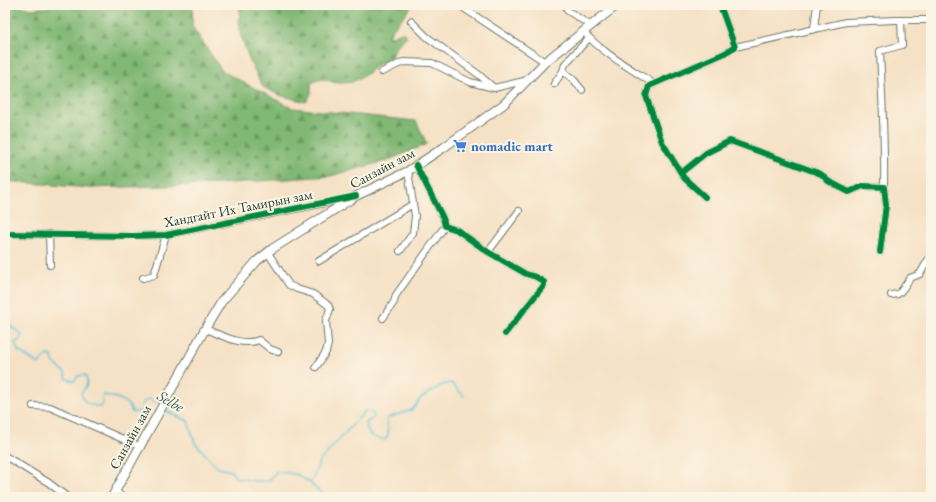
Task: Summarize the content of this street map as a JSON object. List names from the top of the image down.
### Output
{
  "streets": {
    "main road": ["Санзайн зам"],
    "street": ["Хандгайт Их Тамирын зам"]
  },
  "crossings": [
    ["Санзайн зам", "Хандгайт Их Тамирын зам"]
  ],
  "water": ["Selbe"],
  "places": {
    "supermarket": ["nomadic mart"]
  }
}
